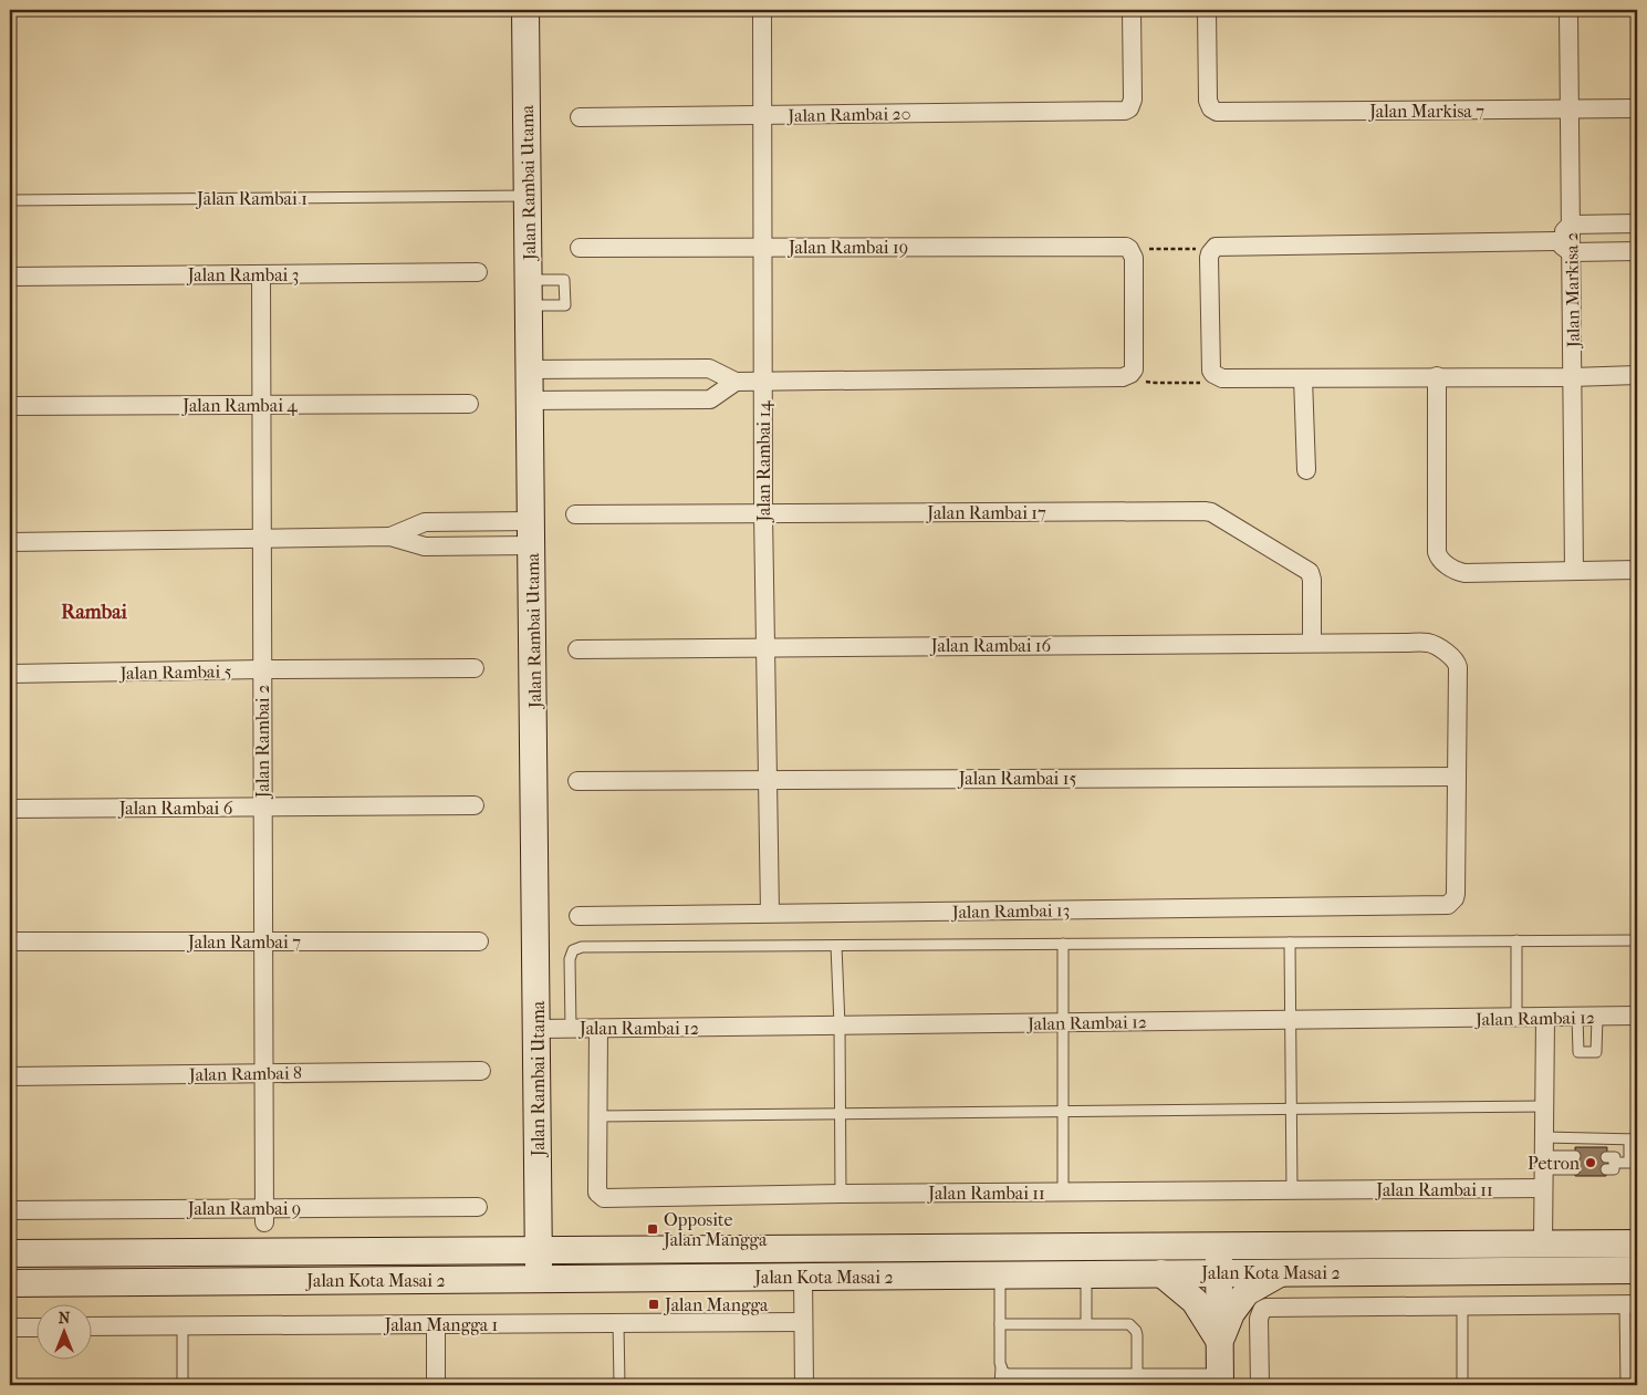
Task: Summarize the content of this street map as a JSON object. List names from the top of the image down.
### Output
{
  "streets": {
    "main road": ["Jalan Rambai Utama", "Jalan Kota Masai 2"],
    "street": [
      "Jalan Markisa 7",
      "Jalan Rambai 20",
      "Jalan Rambai 19",
      "Jalan Rambai 3",
      "Jalan Markisa 2",
      "Jalan Rambai 4",
      "Jalan Rambai 14",
      "Jalan Rambai 17",
      "Jalan Rambai 16",
      "Jalan Rambai 5",
      "Jalan Rambai 2",
      "Jalan Rambai 15",
      "Jalan Rambai 6",
      "Jalan Rambai 13",
      "Jalan Rambai 7",
      "Jalan Rambai 12",
      "Jalan Rambai 8",
      "Jalan Rambai 11",
      "Jalan Rambai 9",
      "Jalan Mangga 1"
    ],
    "lane": ["Jalan Rambai 1"]
  },
  "crossings": [
    ["Jalan Markisa 7", "Jalan Markisa 2"],
    ["Jalan Rambai 20", "Jalan Rambai 14"],
    ["Jalan Rambai Utama", "Jalan Rambai 1"],
    ["Jalan Rambai Utama", "Jalan Rambai 12"],
    ["Jalan Rambai Utama", "Jalan Kota Masai 2"],
    ["Jalan Rambai 19", "Jalan Rambai 14"],
    ["Jalan Rambai 3", "Jalan Rambai 2"],
    ["Jalan Rambai 4", "Jalan Rambai 2"],
    ["Jalan Rambai 14", "Jalan Rambai 17"],
    ["Jalan Rambai 14", "Jalan Rambai 16"],
    ["Jalan Rambai 14", "Jalan Rambai 15"],
    ["Jalan Rambai 14", "Jalan Rambai 13"],
    ["Jalan Rambai 17", "Jalan Rambai 16"],
    ["Jalan Rambai 16", "Jalan Rambai 15"],
    ["Jalan Rambai 16", "Jalan Rambai 13"],
    ["Jalan Rambai 5", "Jalan Rambai 2"],
    ["Jalan Rambai 2", "Jalan Rambai 6"],
    ["Jalan Rambai 2", "Jalan Rambai 7"],
    ["Jalan Rambai 2", "Jalan Rambai 8"],
    ["Jalan Rambai 2", "Jalan Rambai 9"],
    ["Jalan Rambai 15", "Jalan Rambai 13"],
    ["Jalan Rambai 12", "Jalan Rambai 11"]
  ],
  "districts": ["Rambai"],
  "places": {
    "other": ["Petron"],
    "transit": ["Opposite Jalan Mangga", "Jalan Mangga"]
  },
  "north": "top"
}
